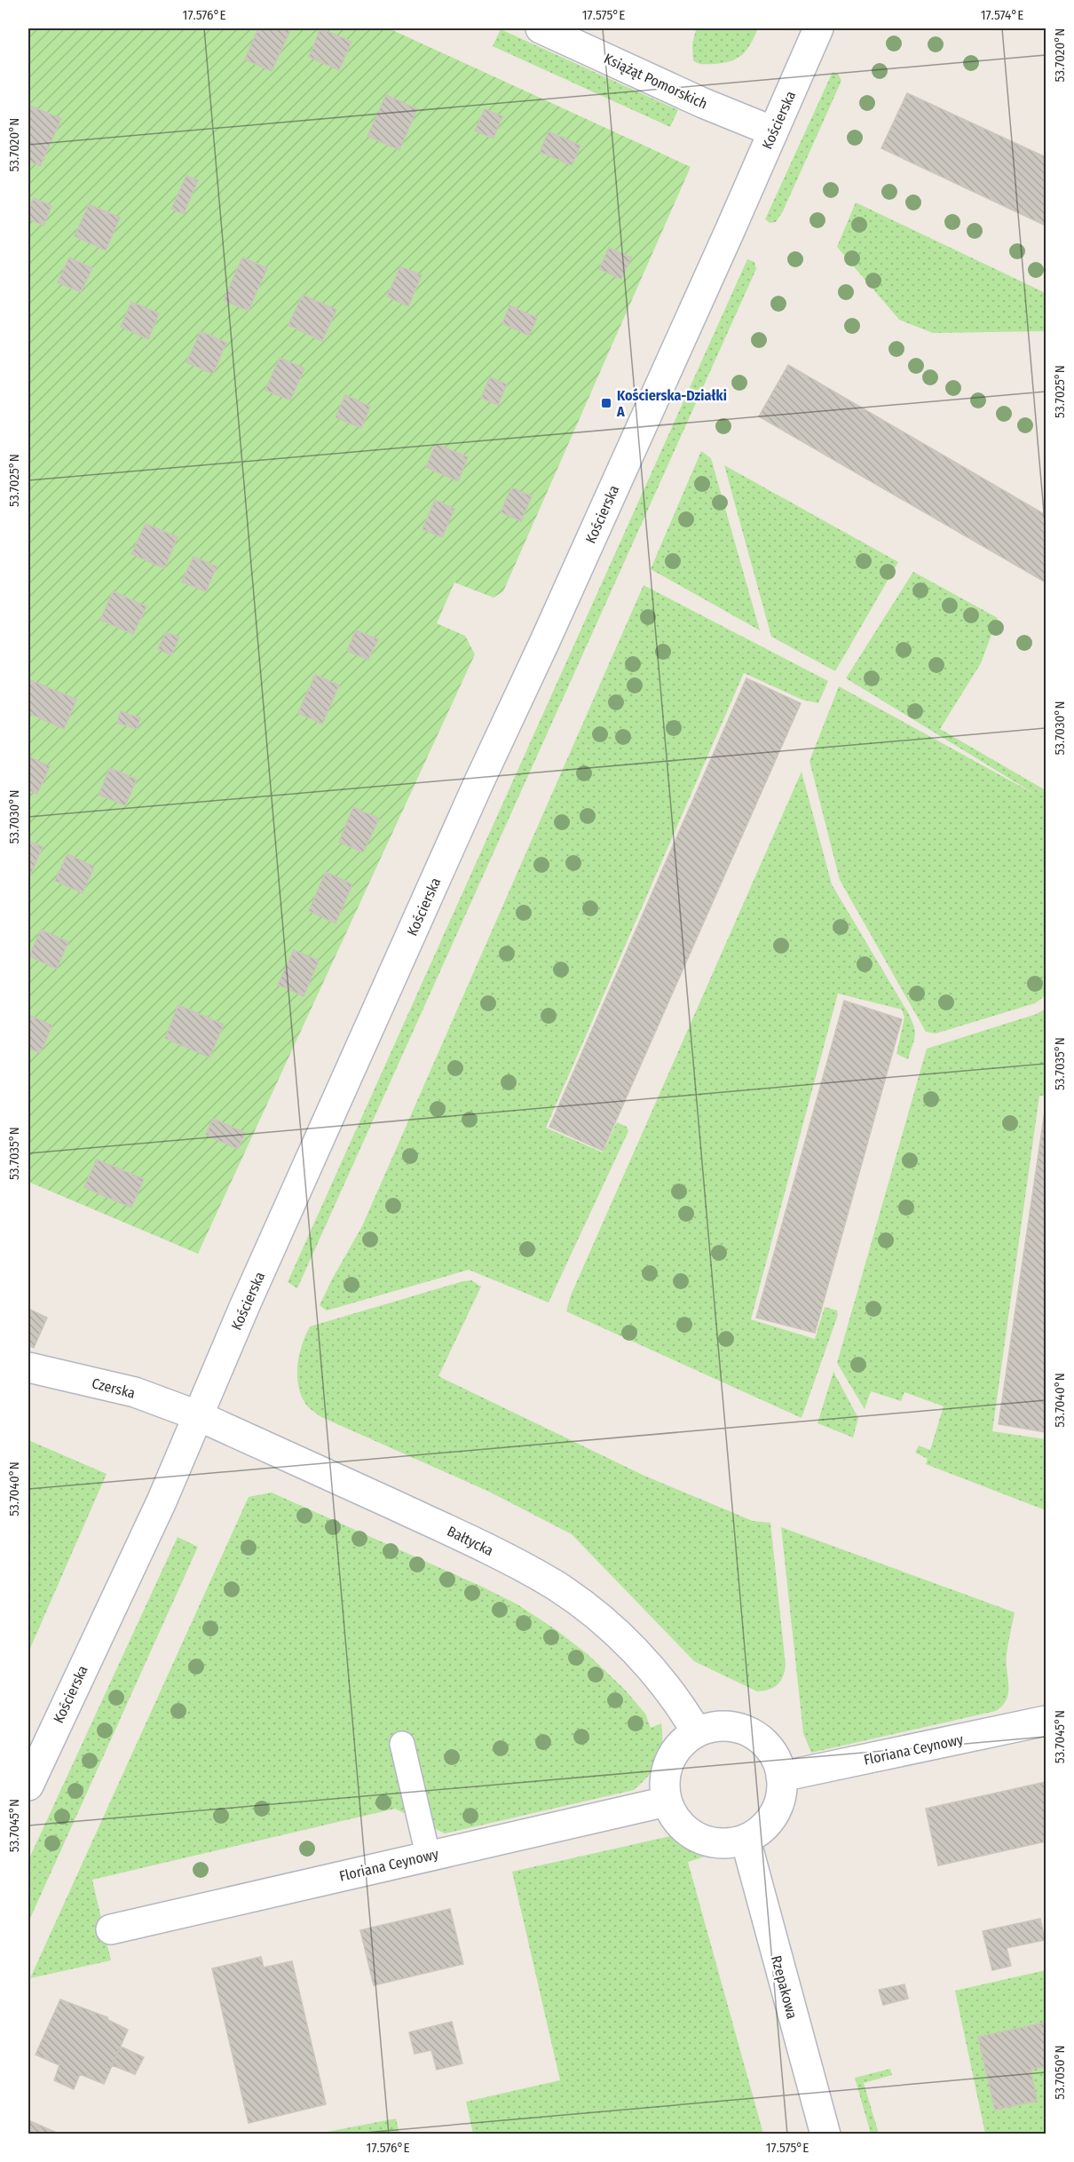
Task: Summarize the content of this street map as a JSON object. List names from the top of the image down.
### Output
{
  "streets": {
    "street": [
      "Książąt Pomorskich",
      "Kościerska",
      "Czerska",
      "Bałtycka",
      "Floriana Ceynowy",
      "Rzepakowa"
    ]
  },
  "crossings": [
    ["Książąt Pomorskich", "Kościerska"],
    ["Kościerska", "Czerska"],
    ["Kościerska", "Bałtycka"],
    ["Czerska", "Bałtycka"],
    ["Bałtycka", "Floriana Ceynowy"],
    ["Bałtycka", "Rzepakowa"],
    ["Floriana Ceynowy", "Rzepakowa"]
  ],
  "places": {
    "transit": ["Kościerska-Działki A"]
  },
  "coordinates": [
    "17.576°E",
    "17.575°E",
    "17.574°E",
    "53.7020°N",
    "53.7025°N",
    "53.7030°N",
    "53.7035°N",
    "53.7040°N",
    "53.7045°N",
    "53.7050°N"
  ]
}
